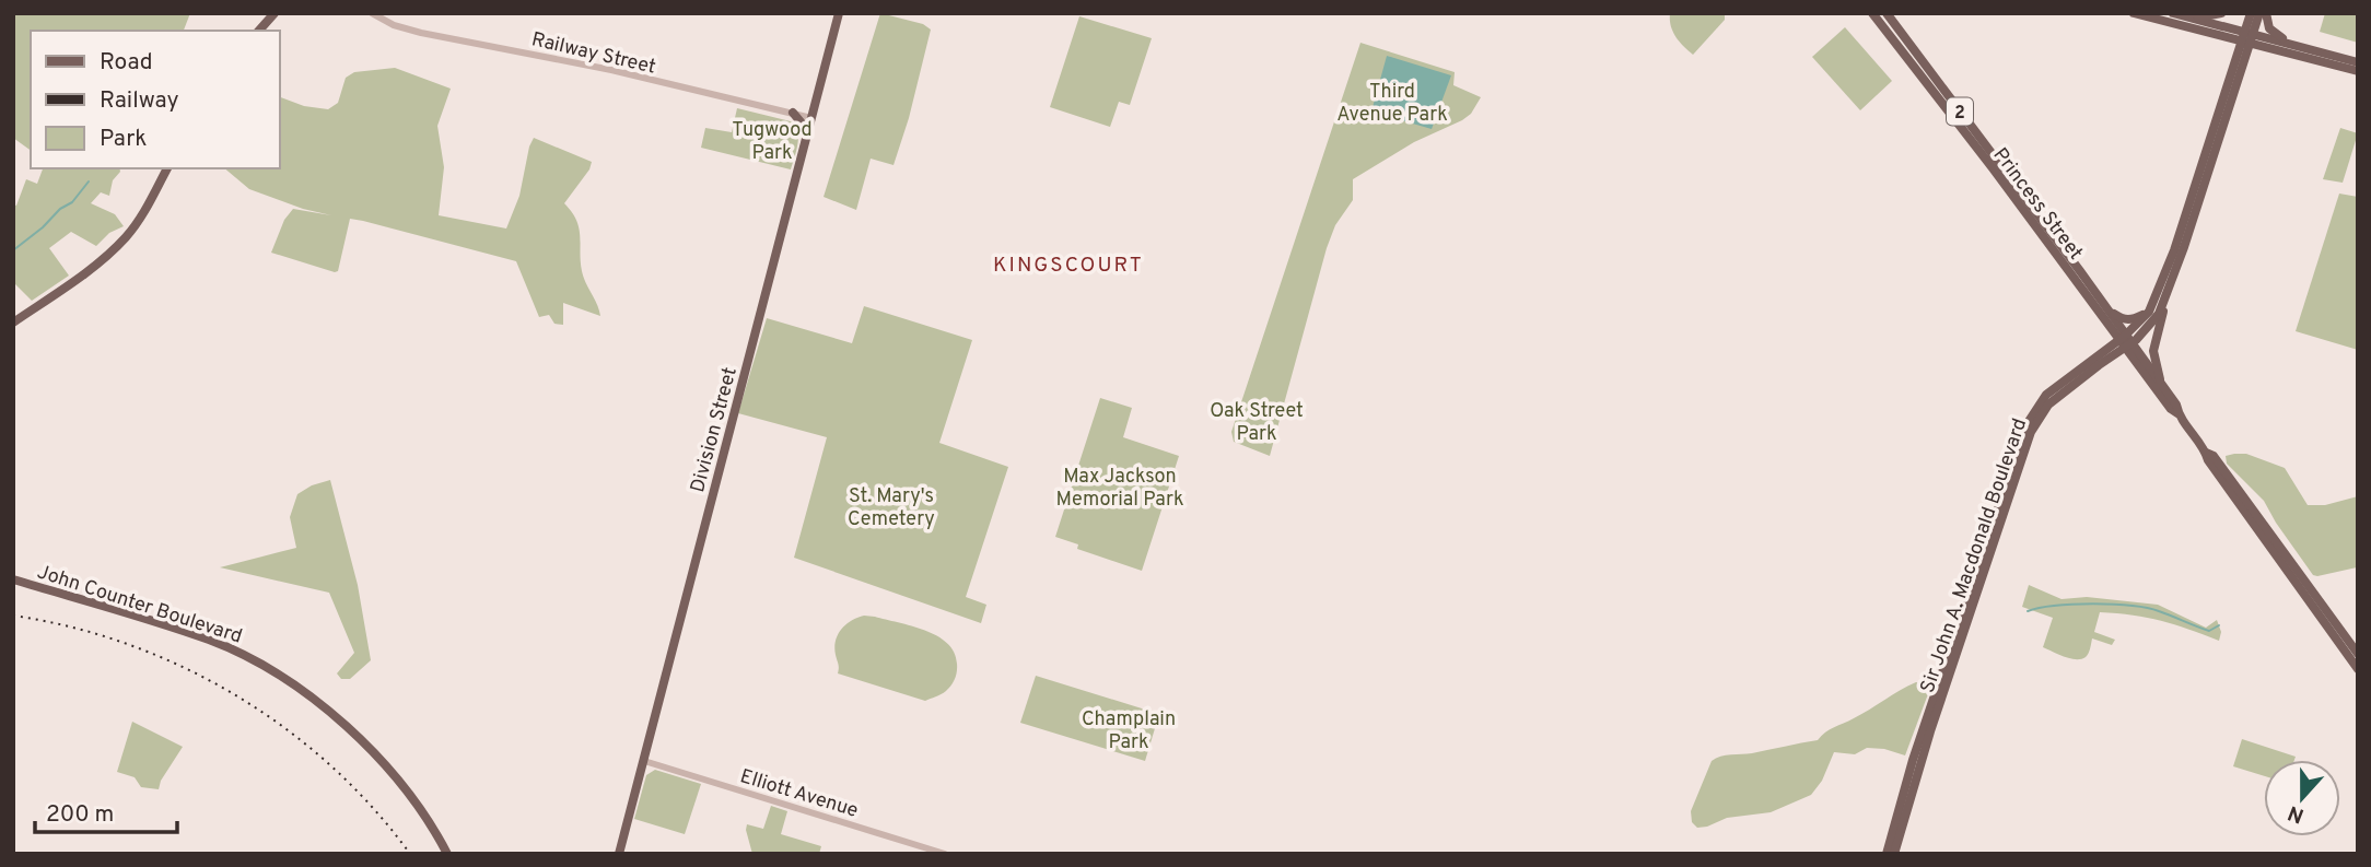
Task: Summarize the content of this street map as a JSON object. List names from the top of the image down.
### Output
{
  "streets": {
    "main road": [
      "2",
      "Princess Street",
      "Division Street",
      "Sir John A. Macdonald Boulevard",
      "John Counter Boulevard"
    ],
    "street": ["Railway Street", "Elliott Avenue"]
  },
  "crossings": [
    ["Railway Street", "Division Street"],
    ["Princess Street", "Sir John A. Macdonald Boulevard"],
    ["Division Street", "Elliott Avenue"]
  ],
  "districts": ["KINGSCOURT"],
  "parks": [
    "Third Avenue Park",
    "Tugwood Park",
    "Oak Street Park",
    "Max Jackson Memorial Park",
    "St. Mary's Cemetery",
    "Champlain Park"
  ],
  "legend": ["Road", "Railway", "Park"],
  "scale_bar": "200 m",
  "north": "bottom"
}
